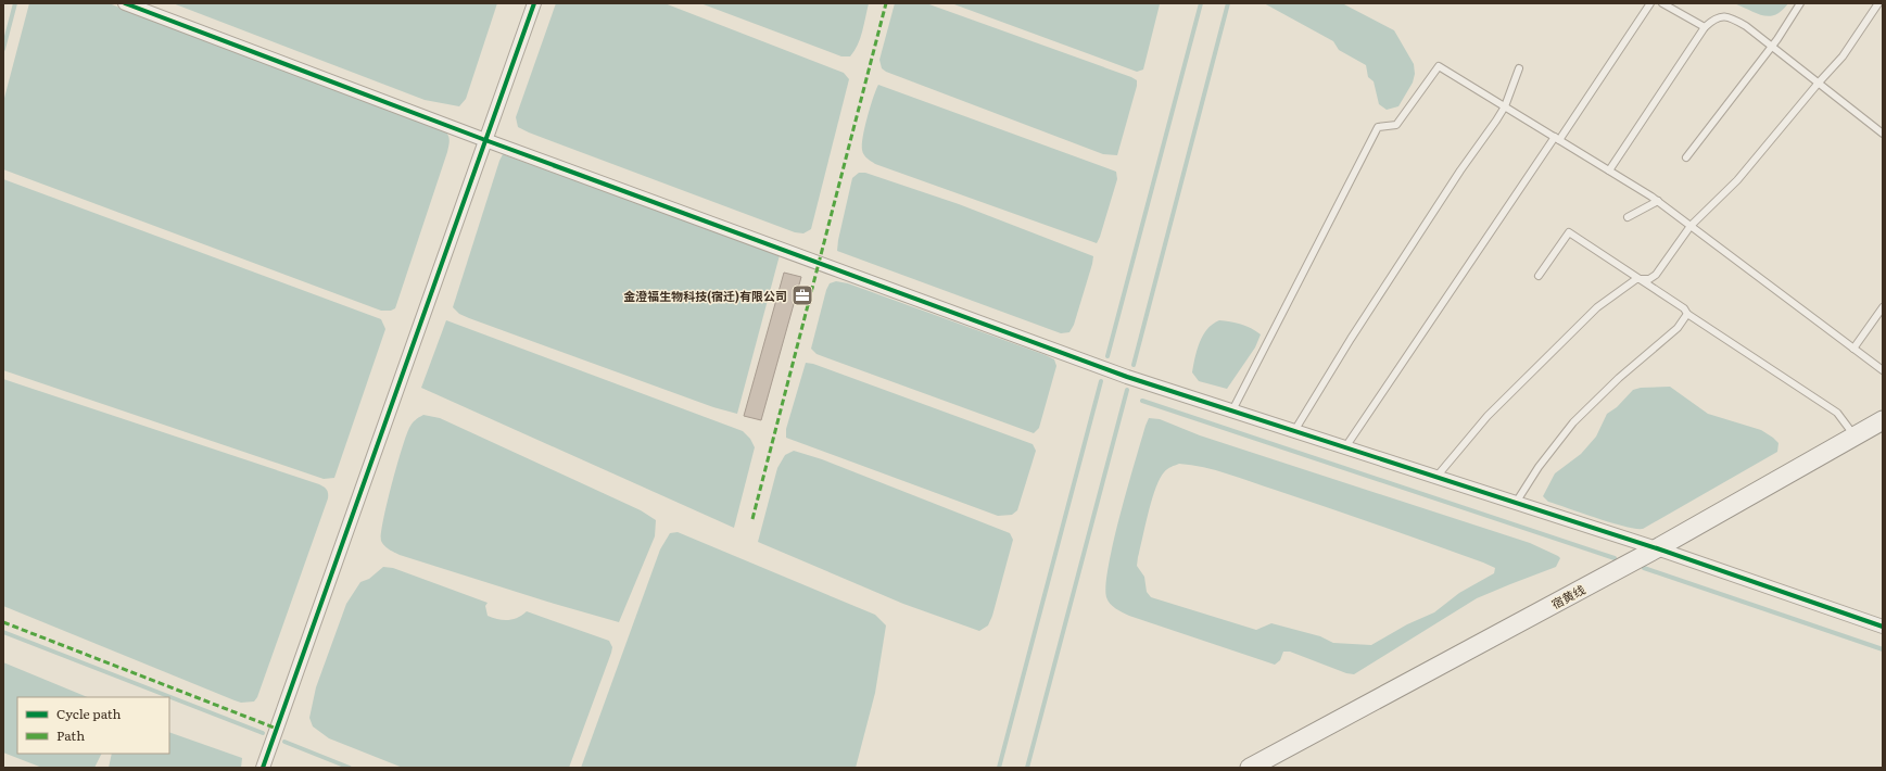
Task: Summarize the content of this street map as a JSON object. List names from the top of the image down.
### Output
{
  "streets": {
    "main road": ["宿黄线"]
  },
  "places": {
    "office": ["金澄福生物科技(宿迁)有限公司"]
  },
  "legend": ["Cycle path", "Path"]
}
